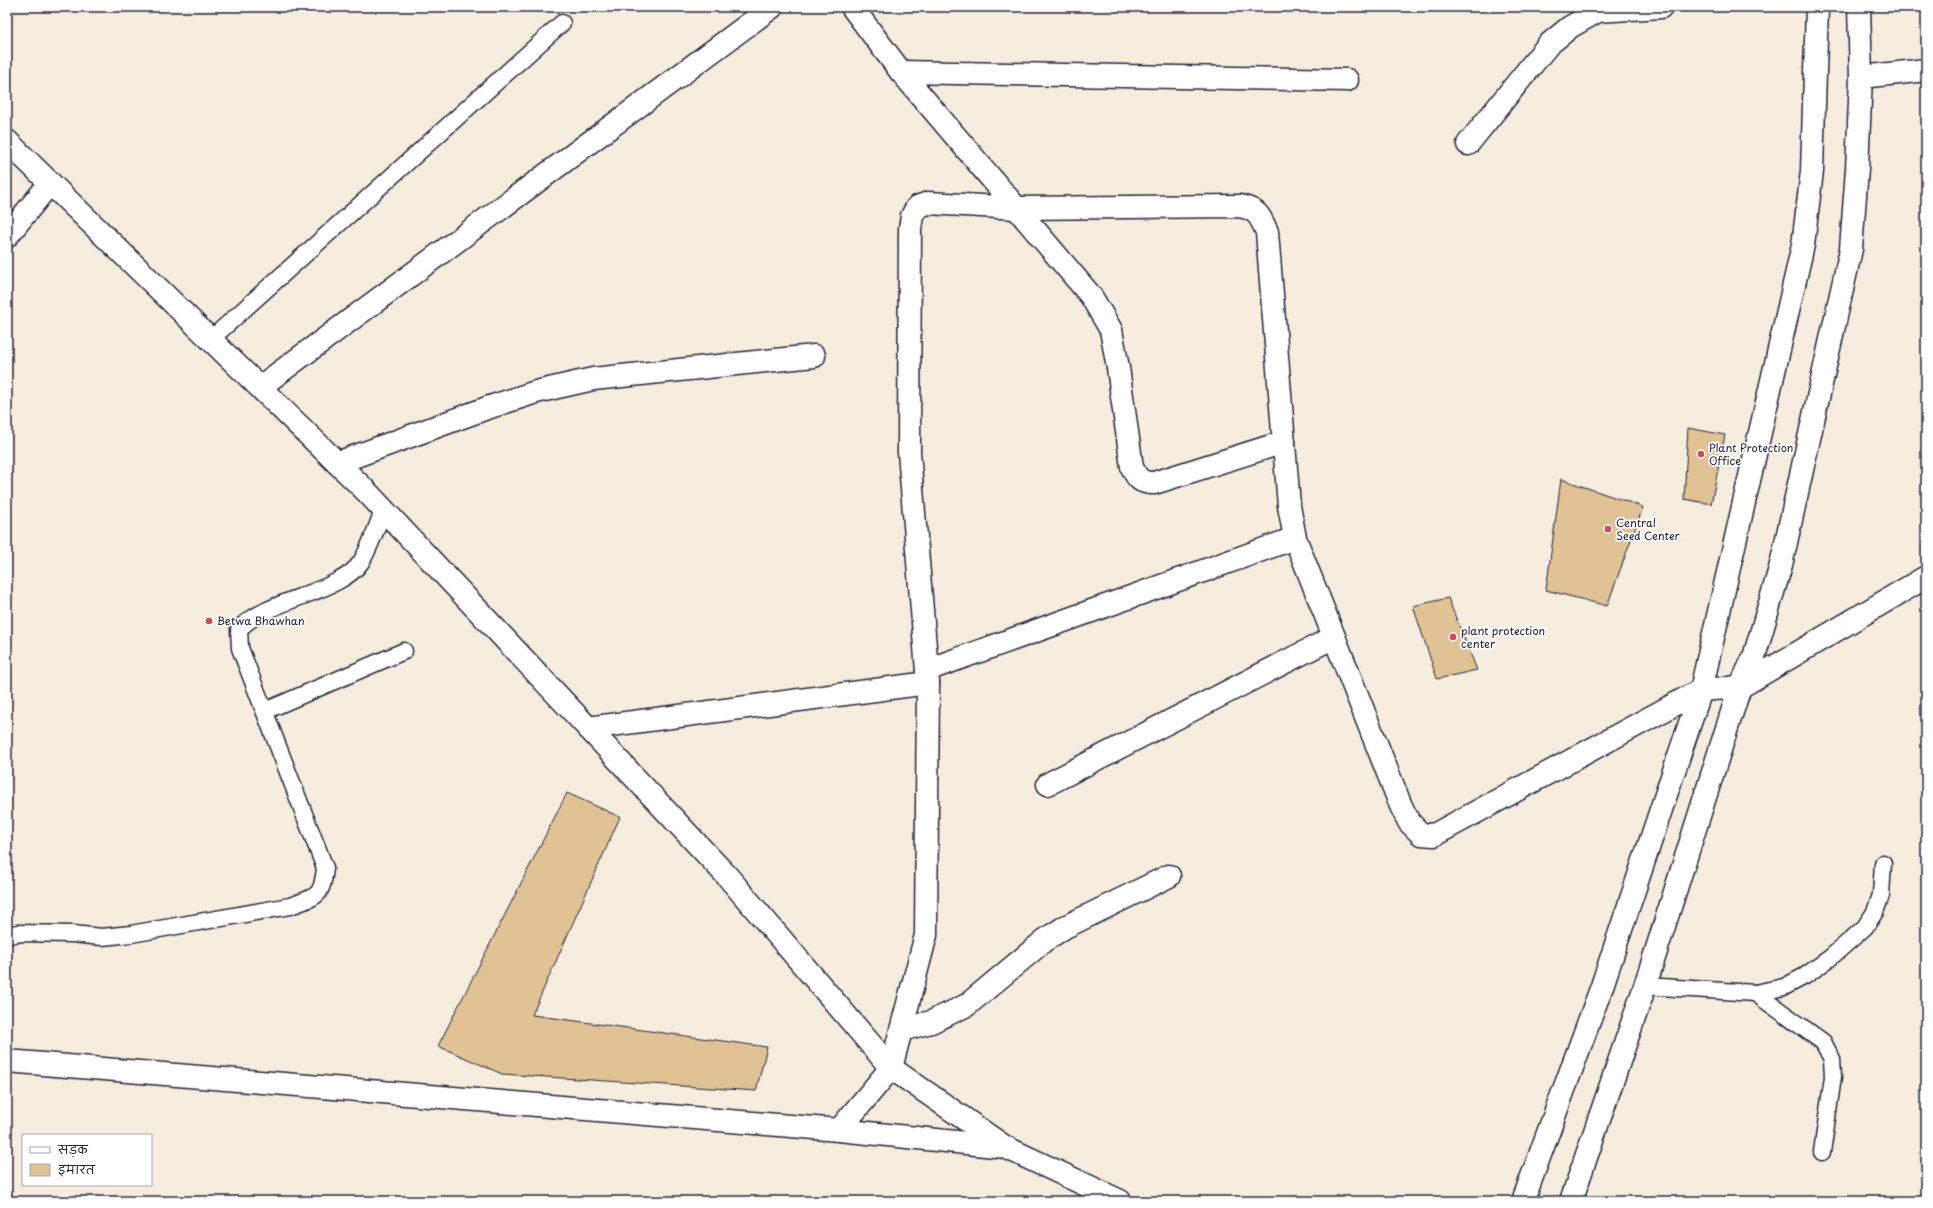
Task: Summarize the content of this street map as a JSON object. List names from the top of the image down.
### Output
{
  "places": [
    "Plant Protection Office",
    "Central Seed Center",
    "Betwa Bhawhan",
    "plant protection center"
  ],
  "legend": ["सड़क", "इमारत"]
}
